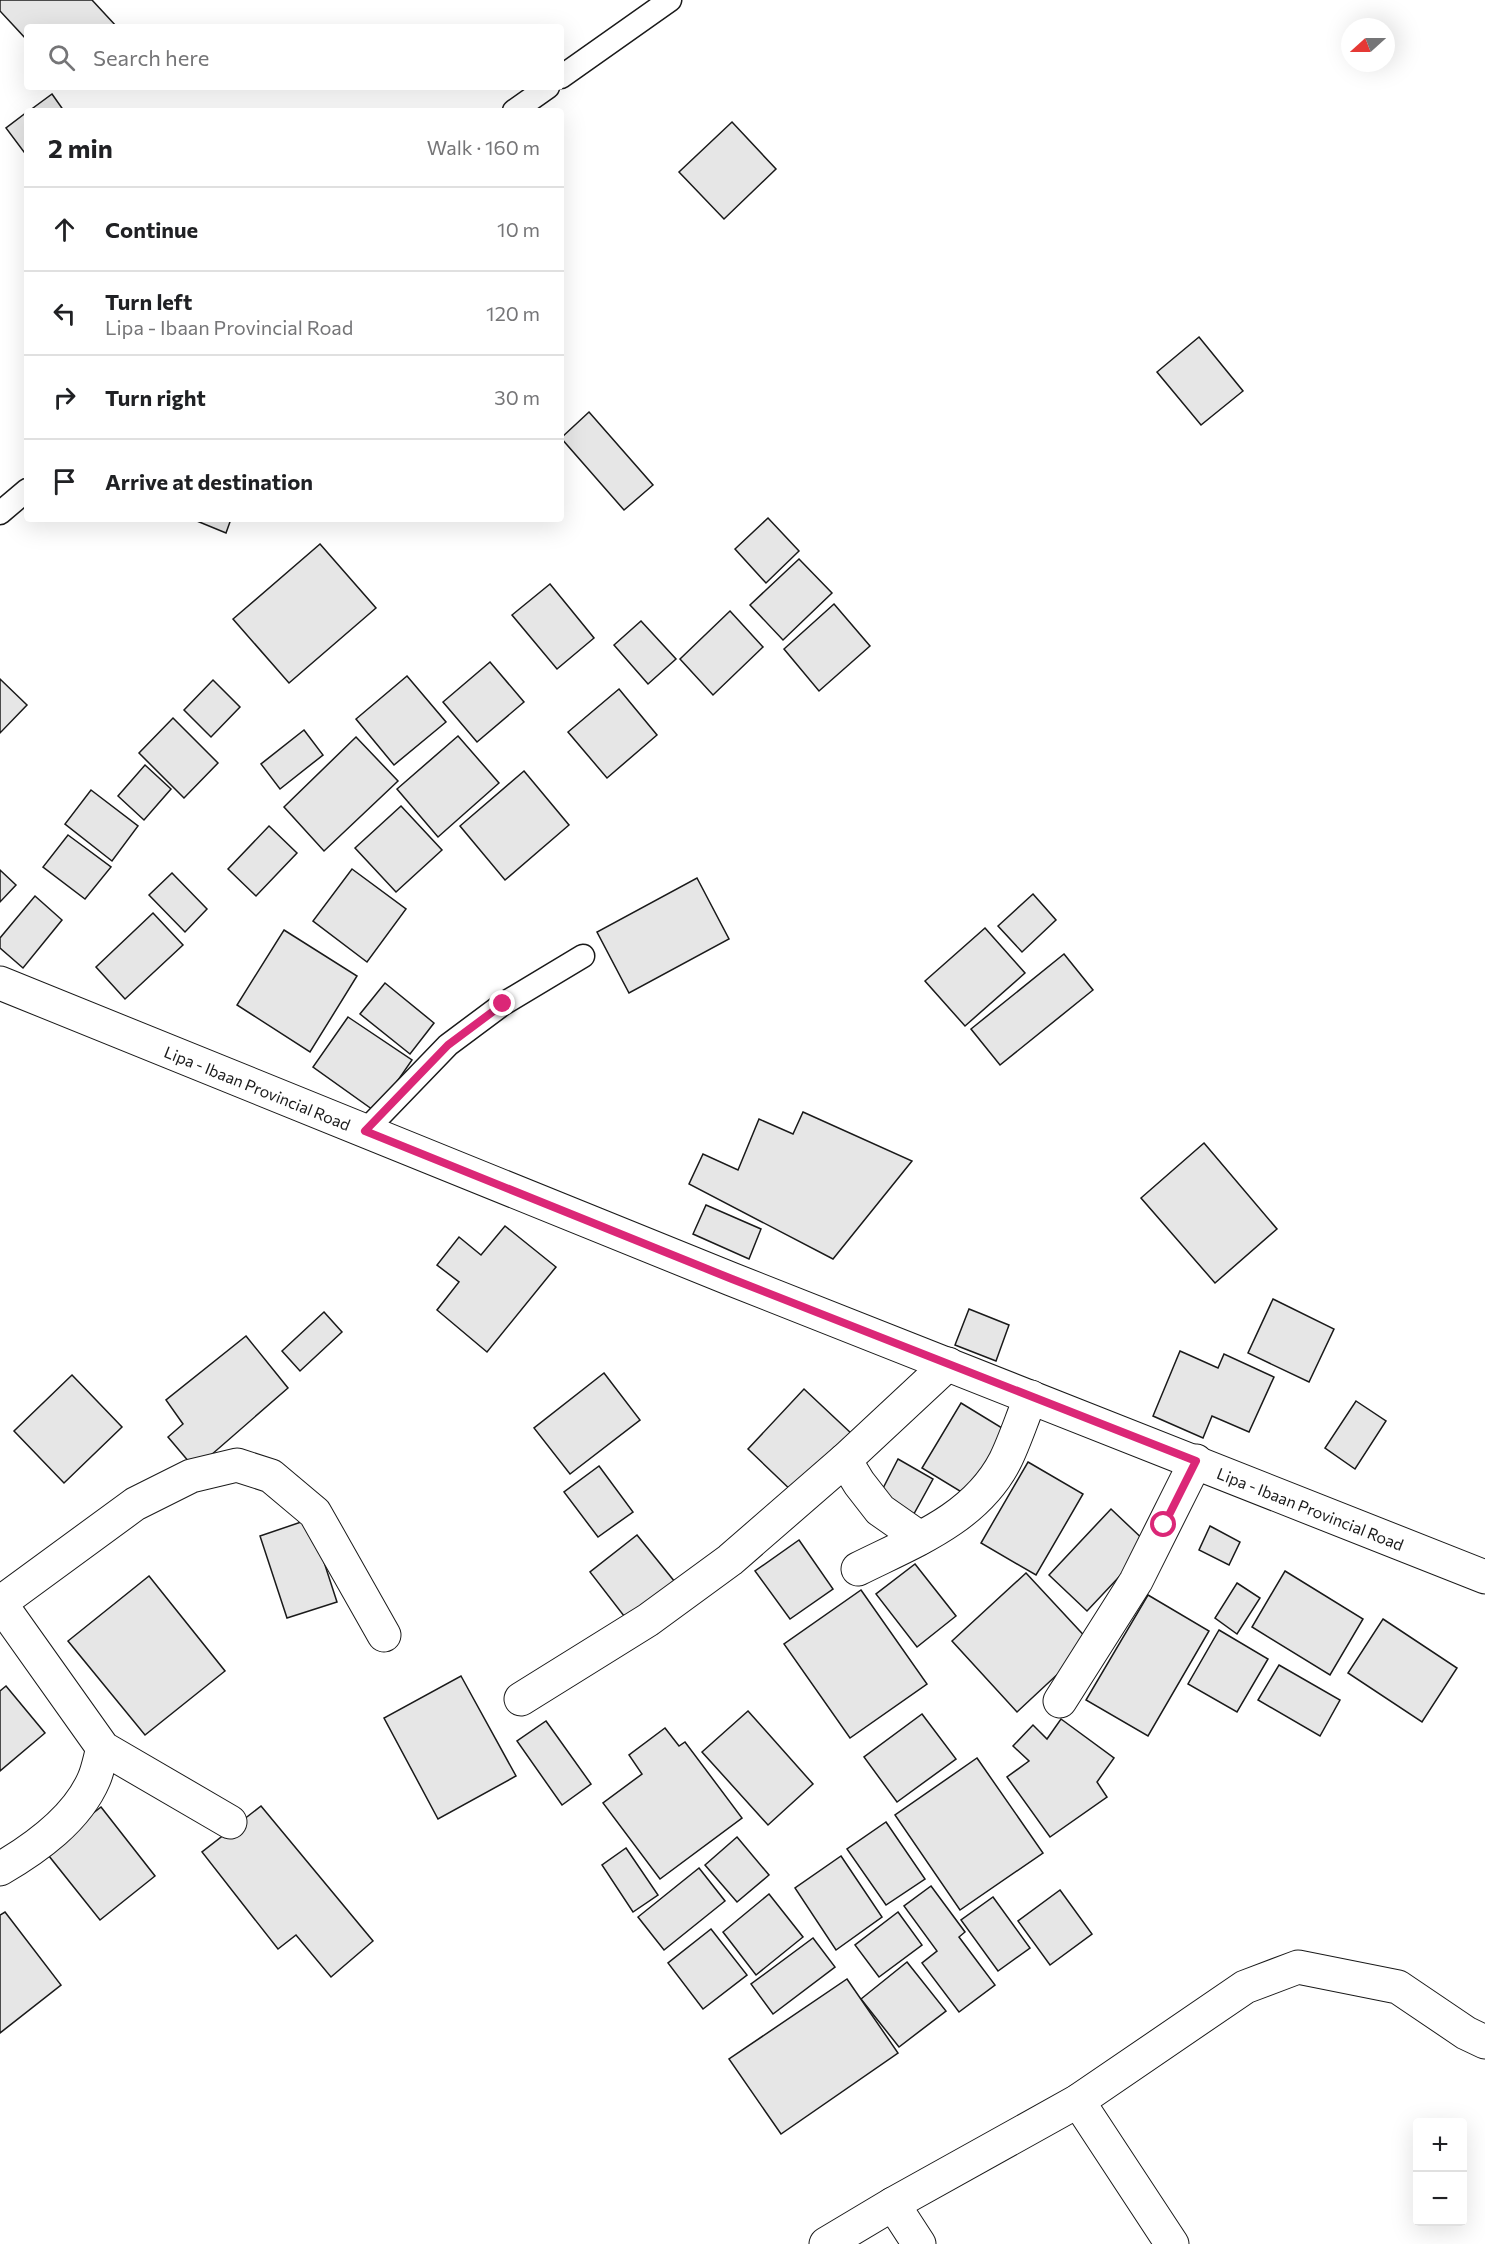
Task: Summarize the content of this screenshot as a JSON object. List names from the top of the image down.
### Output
{
  "streets": {
    "street": ["Lipa - Ibaan Provincial Road"]
  },
  "north": "left",
  "page": {
    "search": "Search here",
    "heading": ["2 min", "Walk · 160 m"],
    "list": [
      ["Continue", "10 m"],
      ["Turn left", "Lipa - Ibaan Provincial Road", "120 m"],
      ["Turn right", "30 m"],
      "Arrive at destination"
    ],
    "map_buttons": ["+", "−"]
  }
}
